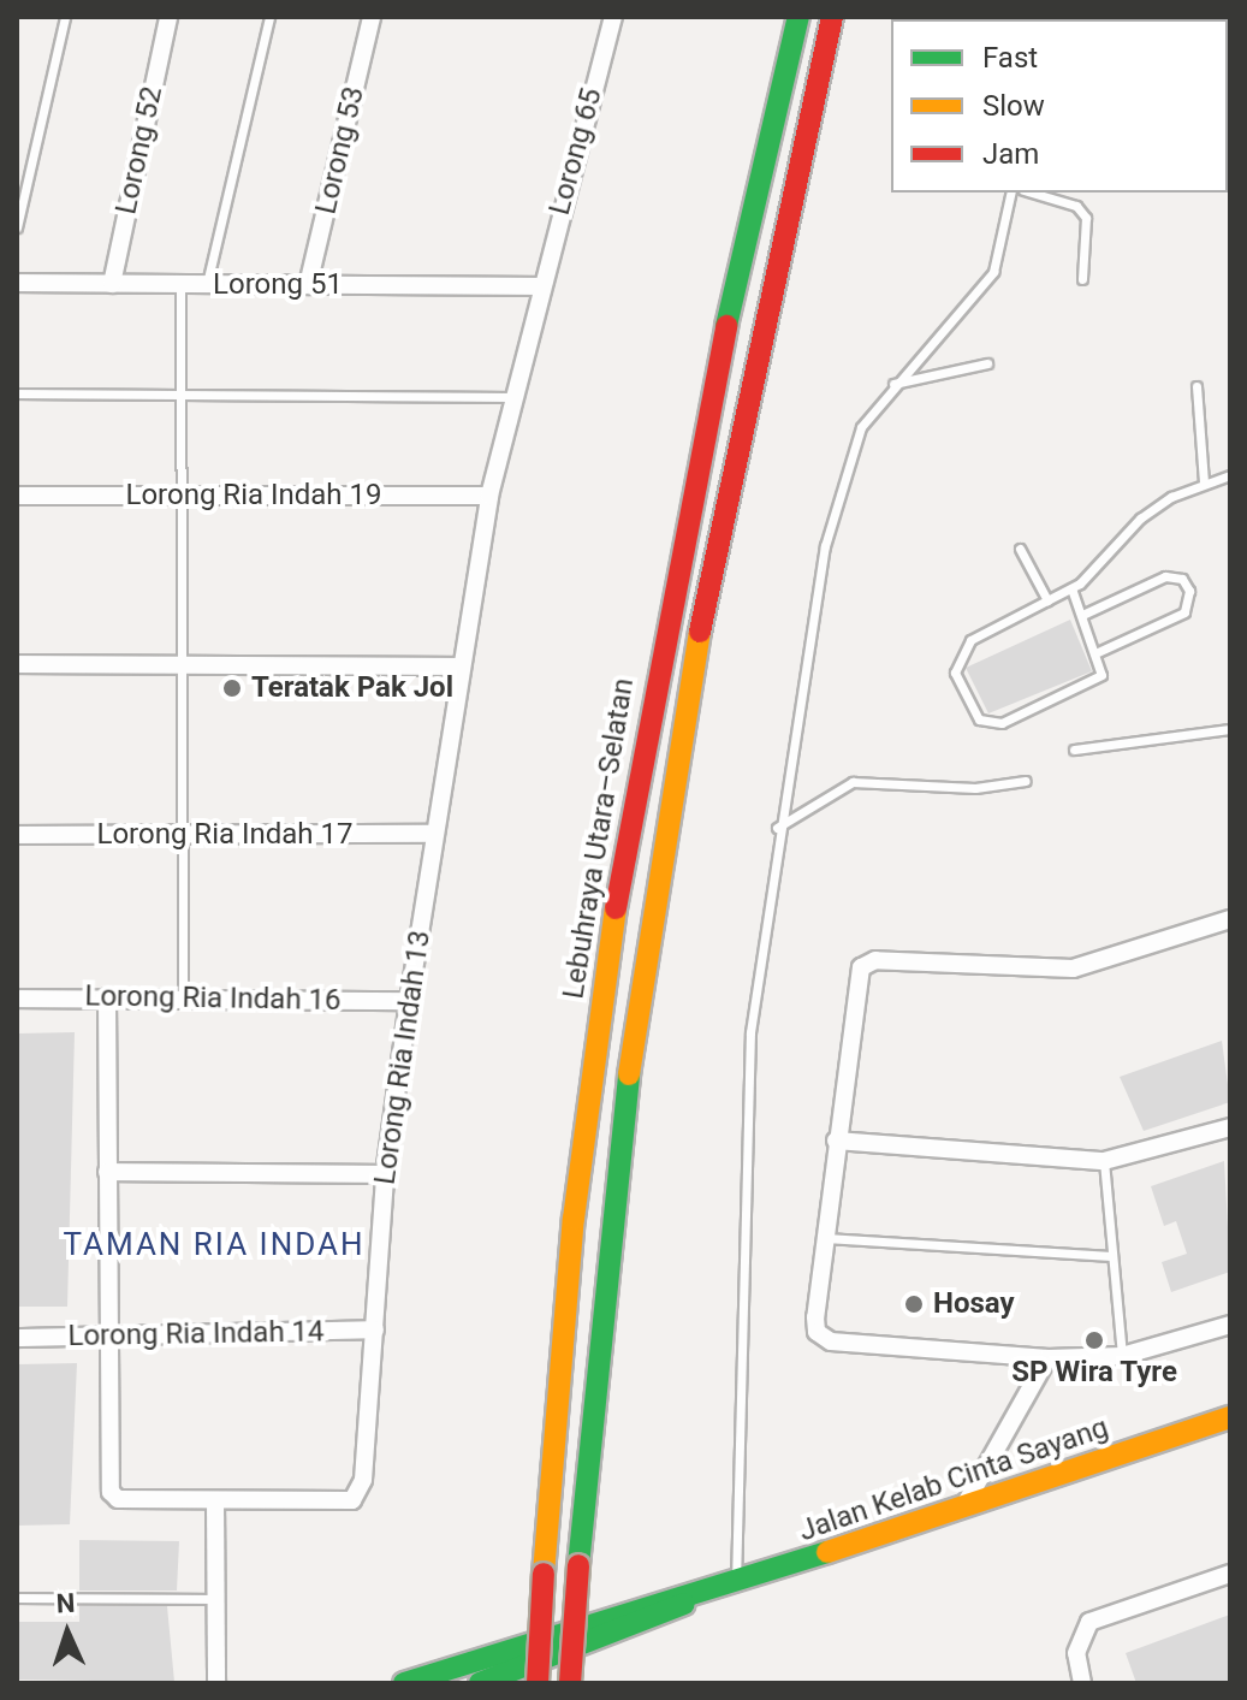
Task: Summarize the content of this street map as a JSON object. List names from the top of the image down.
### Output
{
  "streets": {
    "main road": ["Lebuhraya Utara–Selatan", "Jalan Kelab Cinta Sayang"],
    "street": [
      "Lorong 52",
      "Lorong 53",
      "Lorong 65",
      "Lorong 51",
      "Lorong Ria Indah 19",
      "Lorong Ria Indah 17",
      "Lorong Ria Indah 16",
      "Lorong Ria Indah 13",
      "Lorong Ria Indah 14"
    ]
  },
  "crossings": [
    ["Lorong 52", "Lorong 51"],
    ["Lorong 53", "Lorong 51"],
    ["Lorong 65", "Lorong 51"],
    ["Lorong 65", "Lorong Ria Indah 13"],
    ["Lorong 51", "Lorong Ria Indah 13"],
    ["Lorong Ria Indah 19", "Lorong Ria Indah 13"],
    ["Lorong Ria Indah 17", "Lorong Ria Indah 13"],
    ["Lorong Ria Indah 16", "Lorong Ria Indah 13"],
    ["Lorong Ria Indah 13", "Lorong Ria Indah 14"]
  ],
  "districts": ["TAMAN RIA INDAH"],
  "places": ["Teratak Pak Jol", "Hosay", "SP Wira Tyre"],
  "legend": ["Fast", "Slow", "Jam"],
  "north": "top"
}
